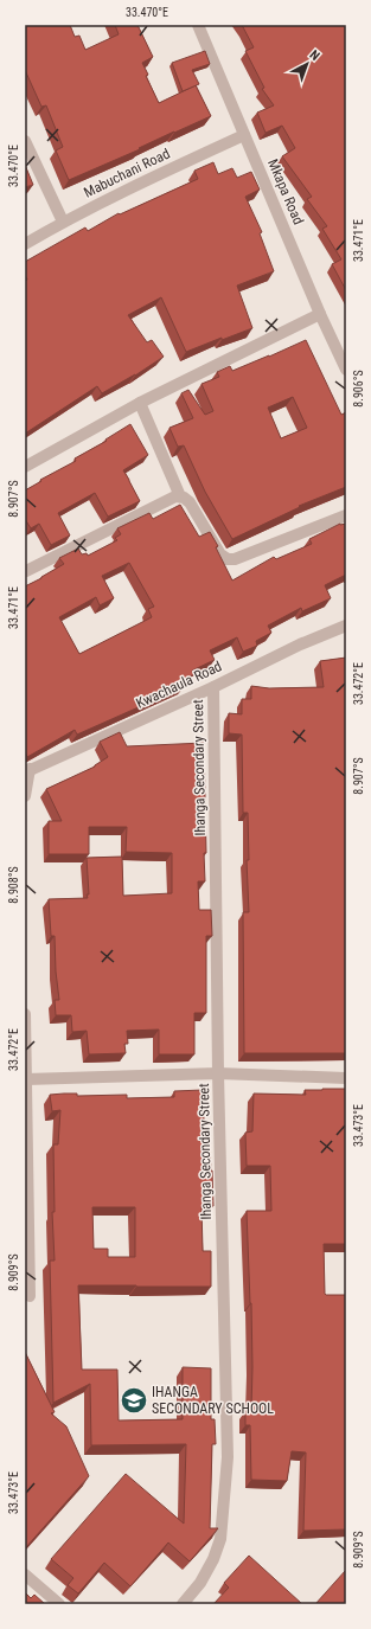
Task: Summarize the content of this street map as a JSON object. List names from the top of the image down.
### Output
{
  "streets": {
    "street": [
      "Mabuchani Road",
      "Mkapa Road",
      "Kwachaula Road",
      "Ihanga Secondary Street"
    ]
  },
  "crossings": [
    ["Mabuchani Road", "Mkapa Road"],
    ["Kwachaula Road", "Ihanga Secondary Street"]
  ],
  "places": {
    "school or university": ["IHANGA SECONDARY SCHOOL"]
  },
  "north": "top right",
  "coordinates": [
    "33.470°E",
    "33.471°E",
    "8.906°S",
    "8.907°S",
    "33.472°E",
    "8.908°S",
    "33.473°E",
    "8.909°S"
  ]
}
